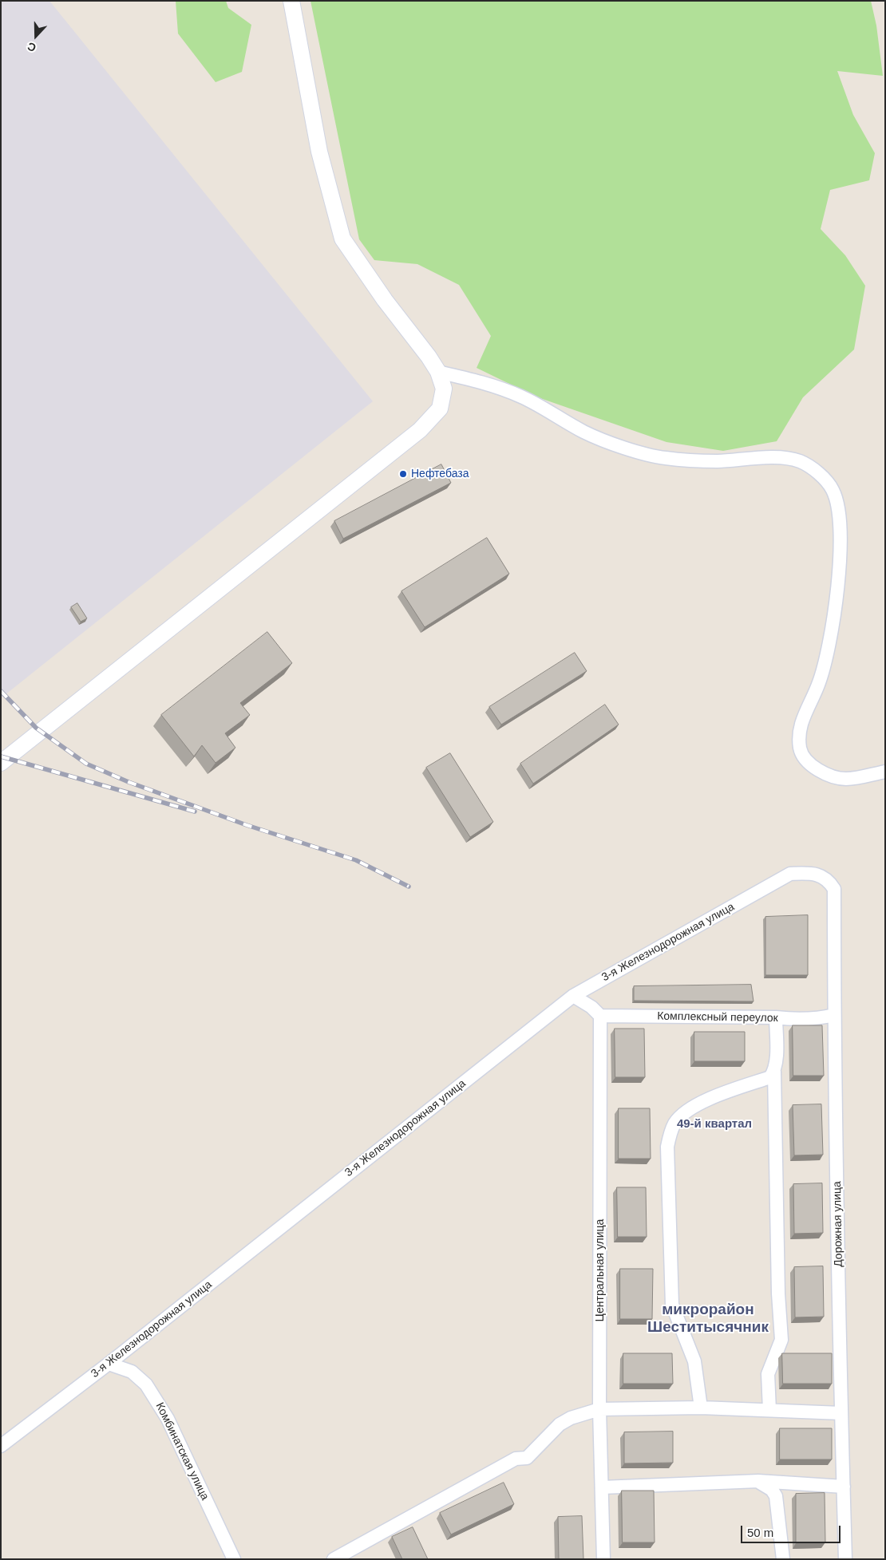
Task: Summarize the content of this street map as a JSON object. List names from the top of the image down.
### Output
{
  "streets": {
    "street": [
      "3-я Железнодорожная улица",
      "Комплексный переулок",
      "Дорожная улица",
      "Центральная улица",
      "Комбинатская улица"
    ]
  },
  "crossings": [
    ["3-я Железнодорожная улица", "Дорожная улица"],
    ["3-я Железнодорожная улица", "Комбинатская улица"],
    ["Комплексный переулок", "Дорожная улица"],
    ["Комплексный переулок", "Центральная улица"]
  ],
  "districts": ["49-й квартал", "микрорайон Шеститысячник"],
  "places": ["Нефтебаза"],
  "scale_bar": "50 m",
  "north": "bottom"
}
